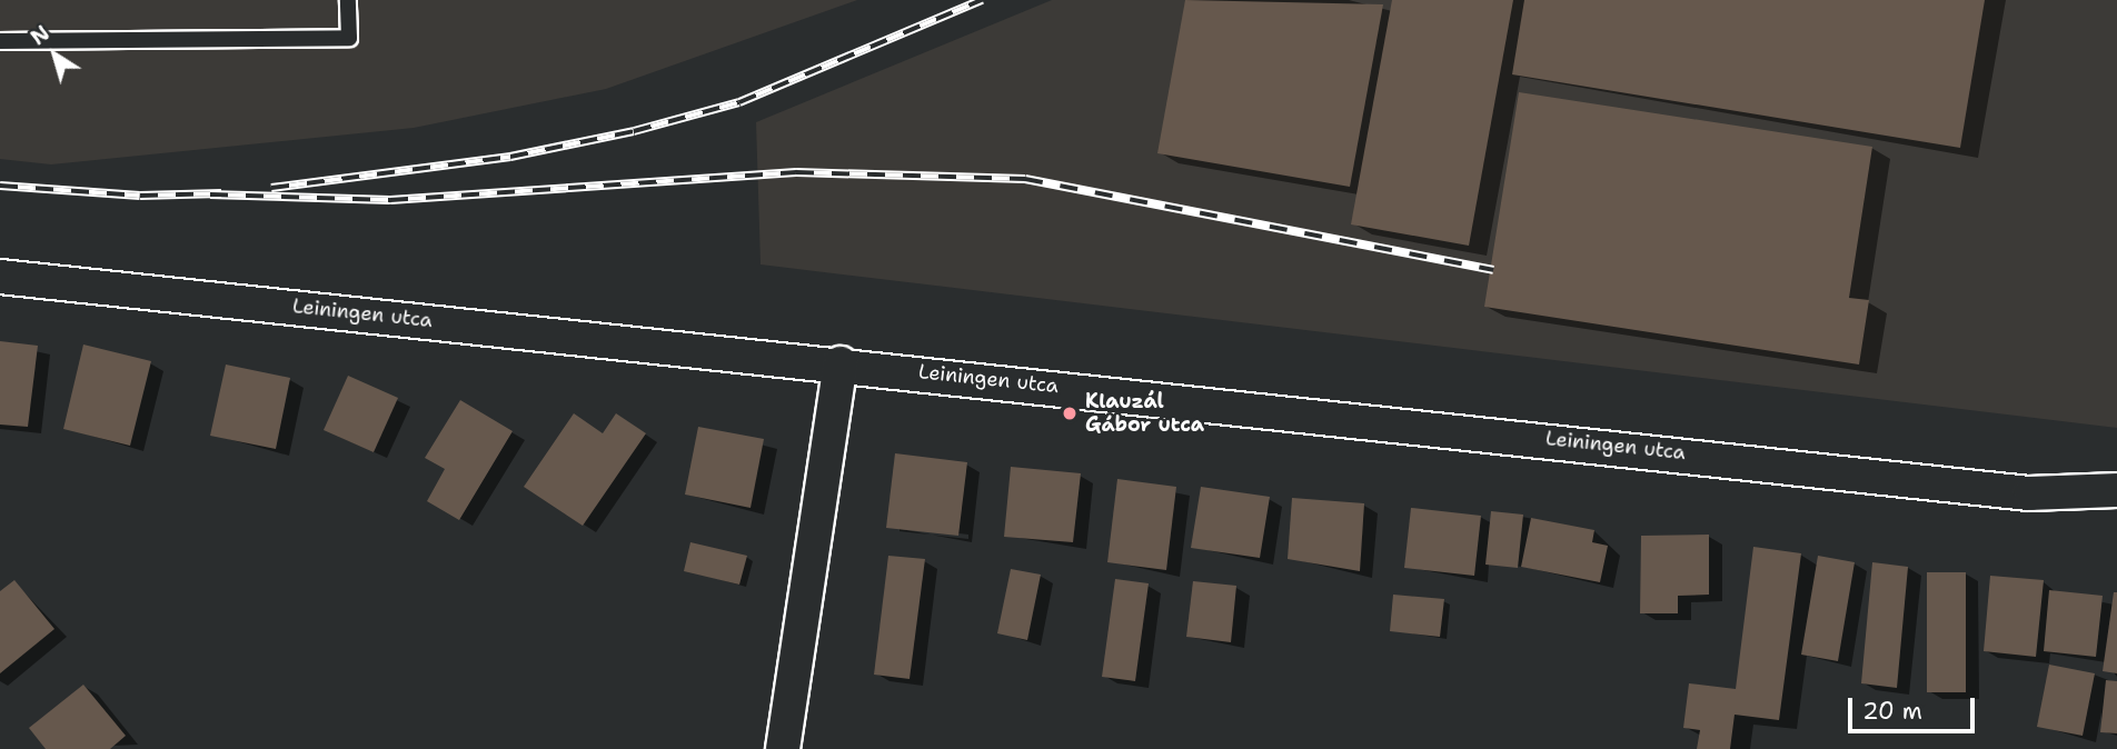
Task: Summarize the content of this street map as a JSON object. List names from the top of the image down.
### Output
{
  "streets": {
    "street": ["Leiningen utca"]
  },
  "places": ["Klauzál Gábor utca"],
  "scale_bar": "20 m",
  "north": "top left"
}
